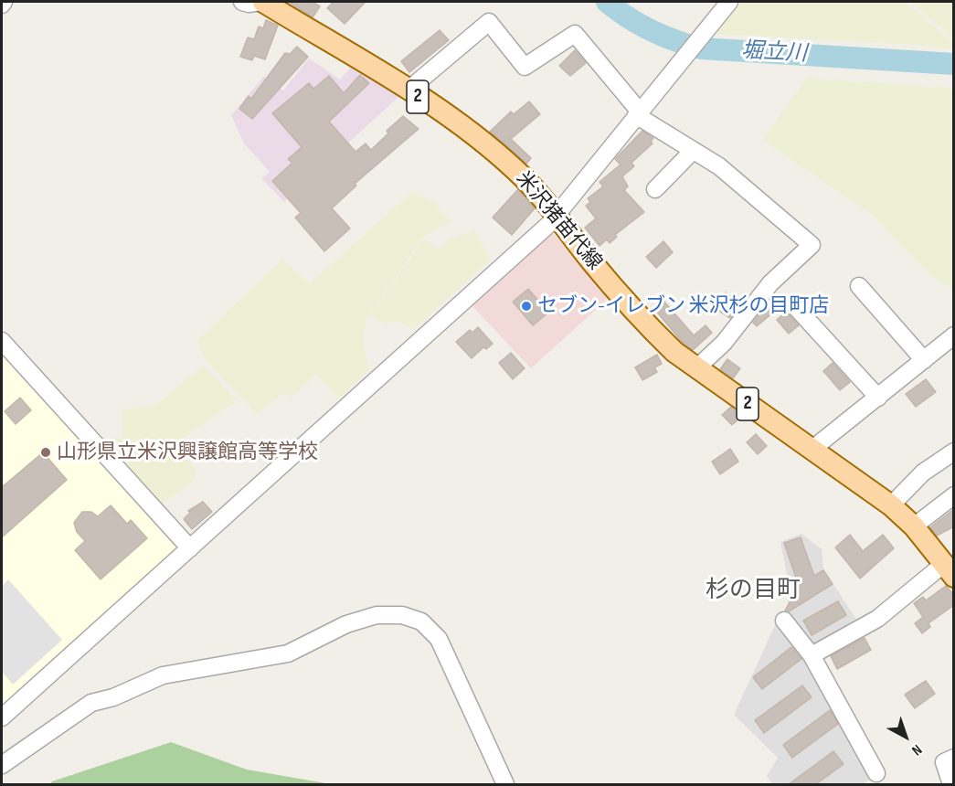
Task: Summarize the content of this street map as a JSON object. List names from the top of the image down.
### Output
{
  "streets": {
    "main road": ["2", "米沢猪苗代線"]
  },
  "districts": ["杉の目町"],
  "water": ["堀立川"],
  "places": ["セブン-イレブン 米沢杉の目町店", "山形県立米沢興譲館高等学校"],
  "north": "bottom right"
}
